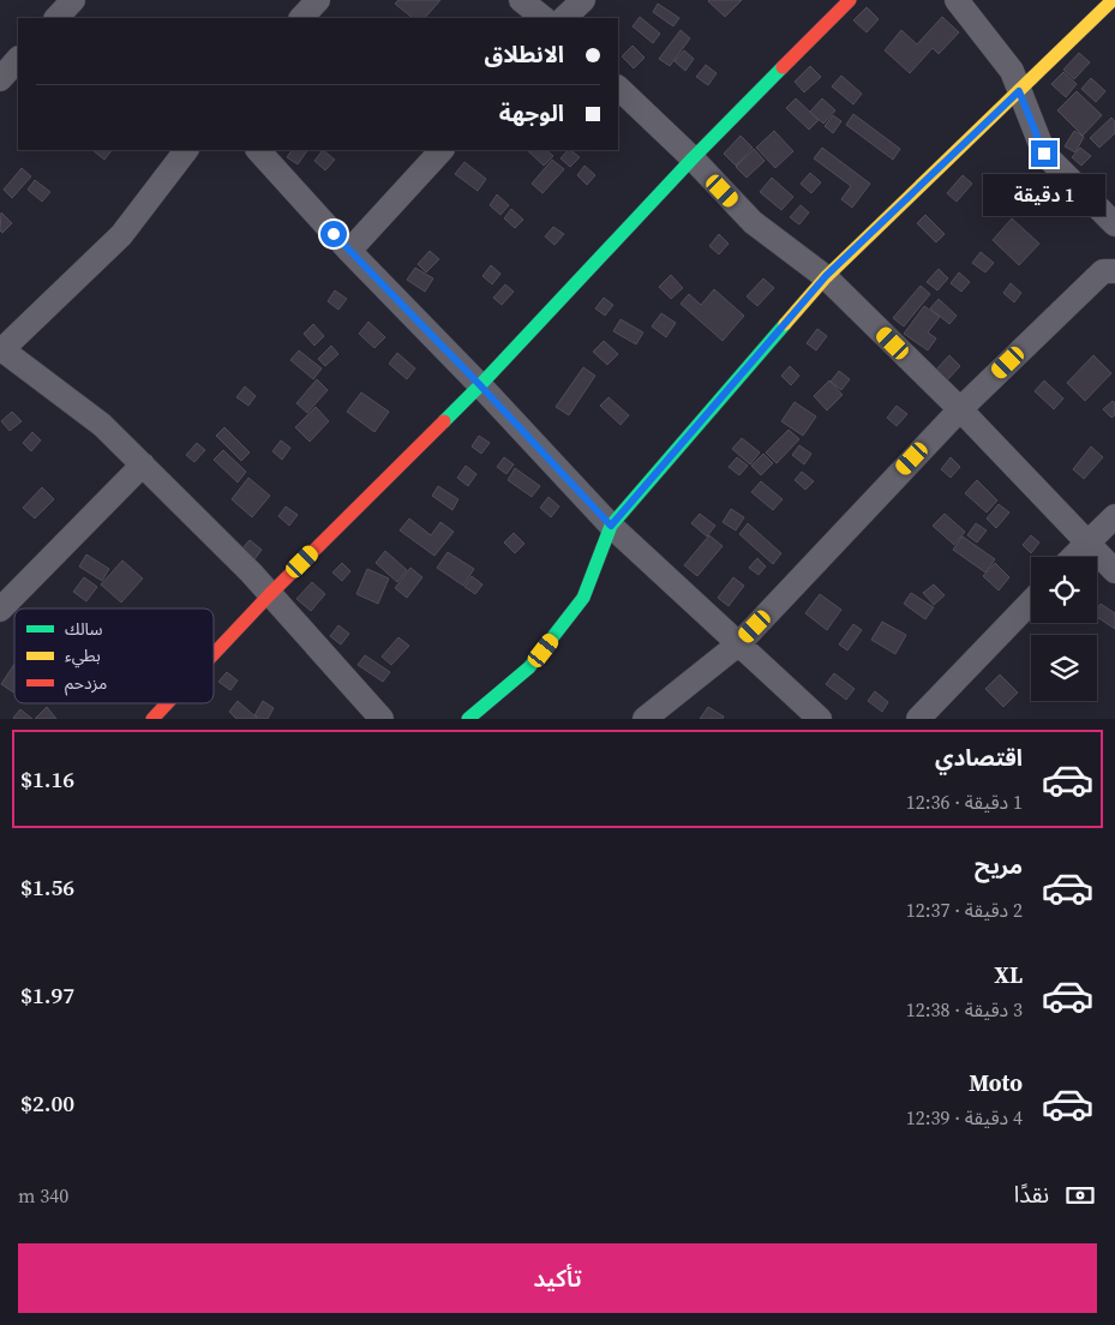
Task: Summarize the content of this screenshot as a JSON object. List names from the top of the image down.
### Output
{
  "legend": ["سالك", "بطيء", "مزدحم"],
  "page": {
    "banner": ["الانطلاق", "الوجهة"],
    "bubble": "1 دقيقة",
    "list": [
      {
        "name": "اقتصادي",
        "note": "1 دقيقة · 12:36",
        "value": "$1.16"
      },
      {
        "name": "مريح",
        "note": "2 دقيقة · 12:37",
        "value": "$1.56"
      },
      {
        "name": "XL",
        "note": "3 دقيقة · 12:38",
        "value": "$1.97"
      },
      {
        "name": "Moto",
        "note": "4 دقيقة · 12:39",
        "value": "$2.00"
      }
    ],
    "pay": ["نقدًا", "340 m"],
    "buttons": "تأكيد"
  }
}
